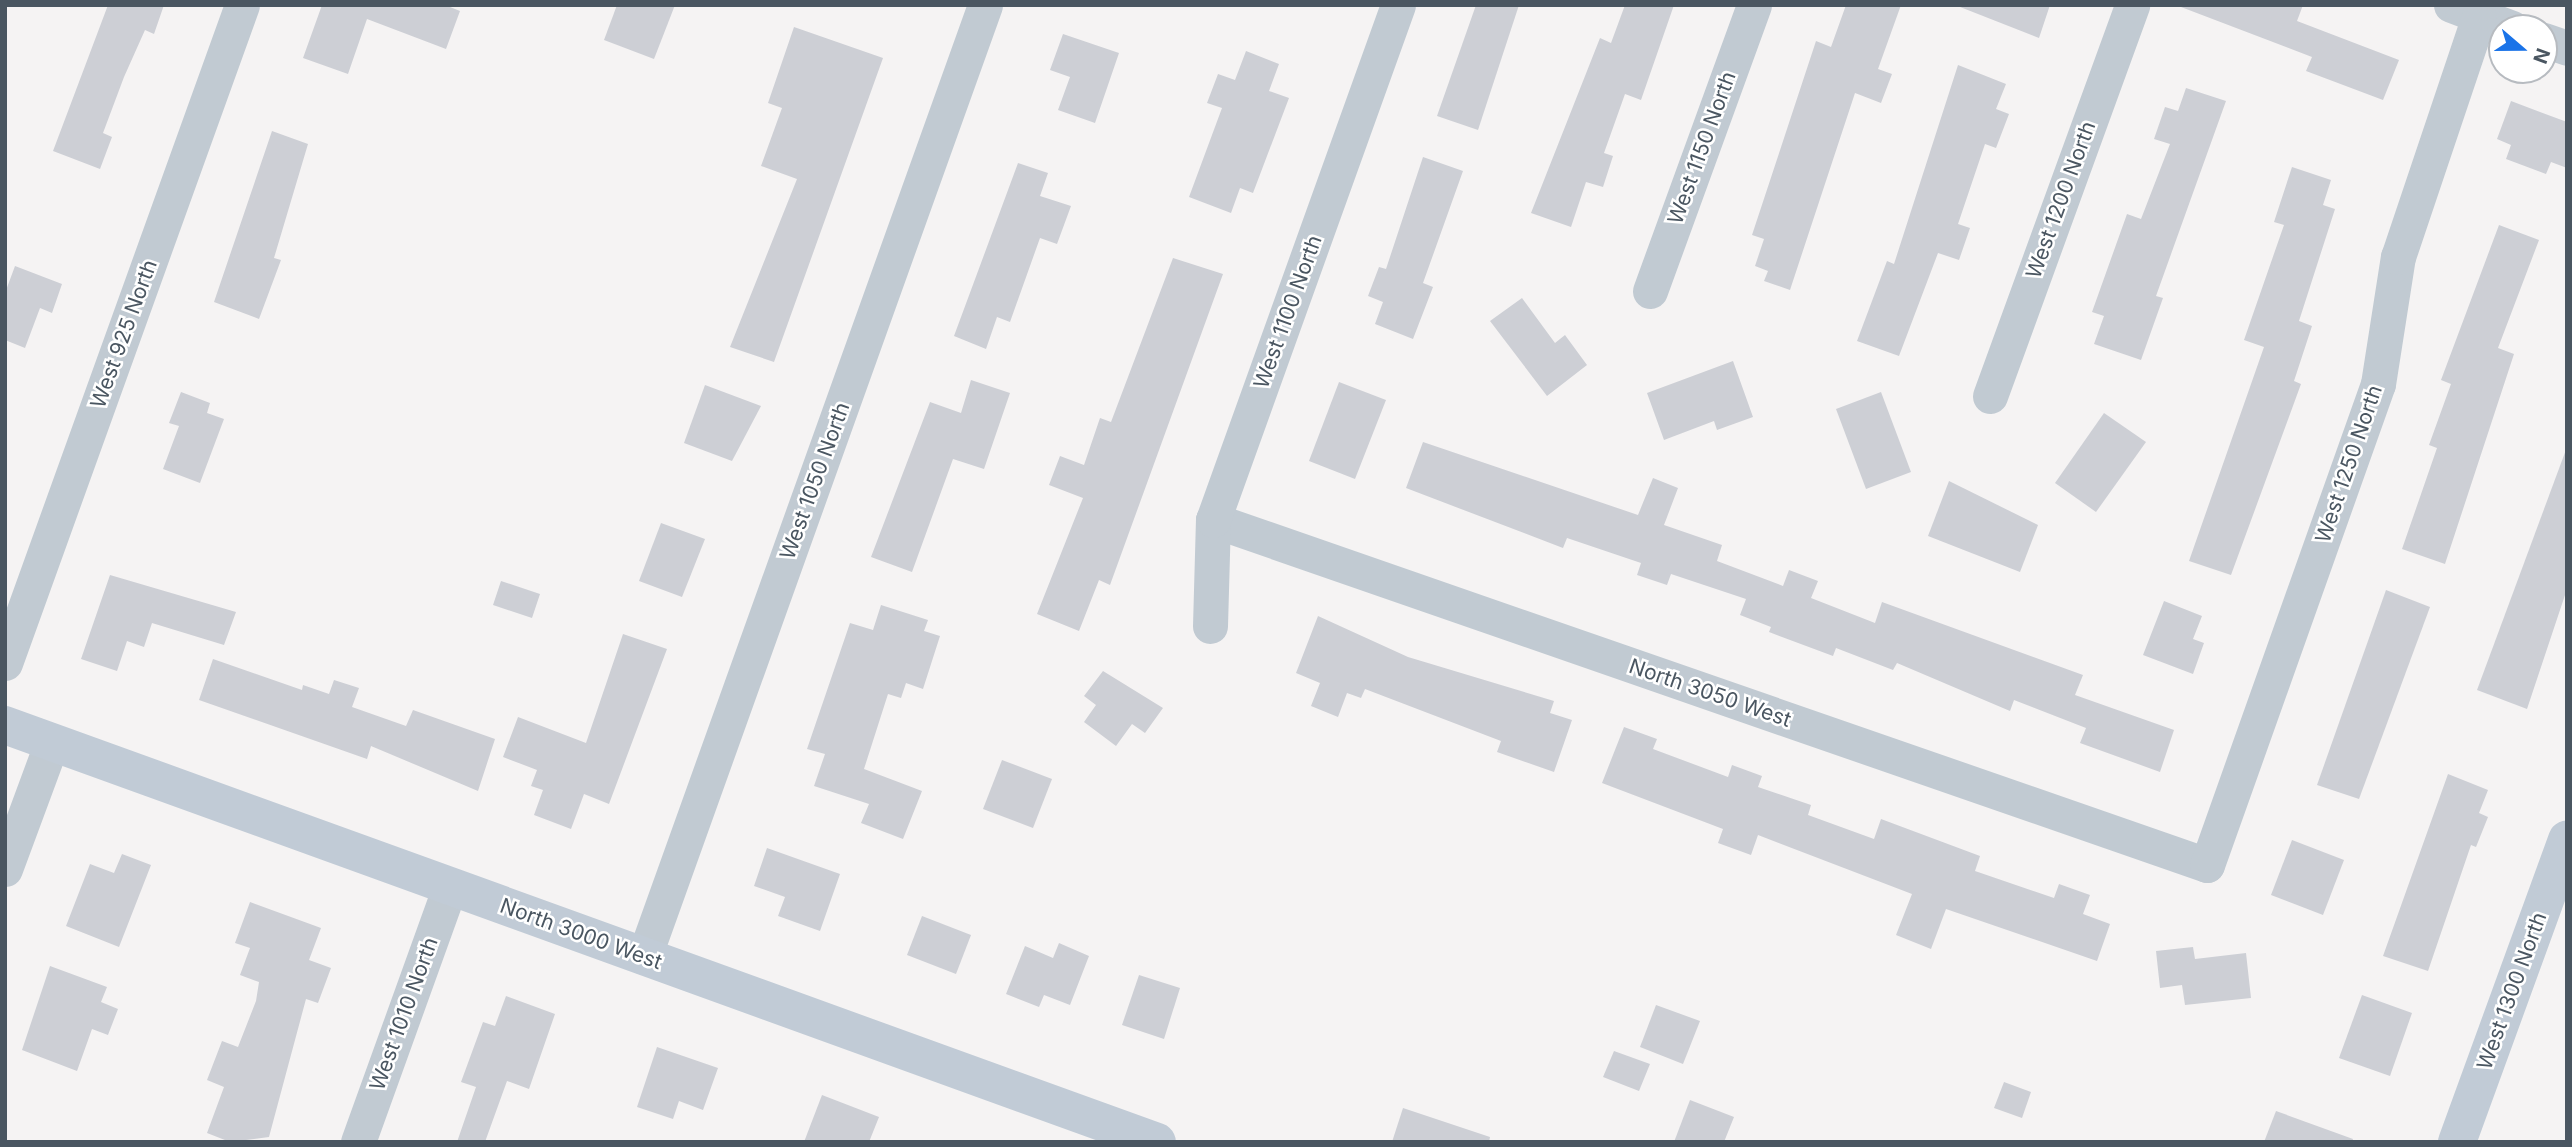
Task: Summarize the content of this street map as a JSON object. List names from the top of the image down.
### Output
{
  "streets": {
    "main road": ["North 3000 West", "West 1300 North"],
    "street": [
      "West 1150 North",
      "West 1200 North",
      "West 1100 North",
      "West 925 North",
      "West 1250 North",
      "West 1050 North",
      "North 3050 West",
      "West 1010 North"
    ]
  },
  "crossings": [
    ["West 1100 North", "North 3050 West"],
    ["West 1250 North", "North 3050 West"],
    ["West 1050 North", "North 3000 West"],
    ["North 3000 West", "West 1010 North"]
  ],
  "north": "right"
}
